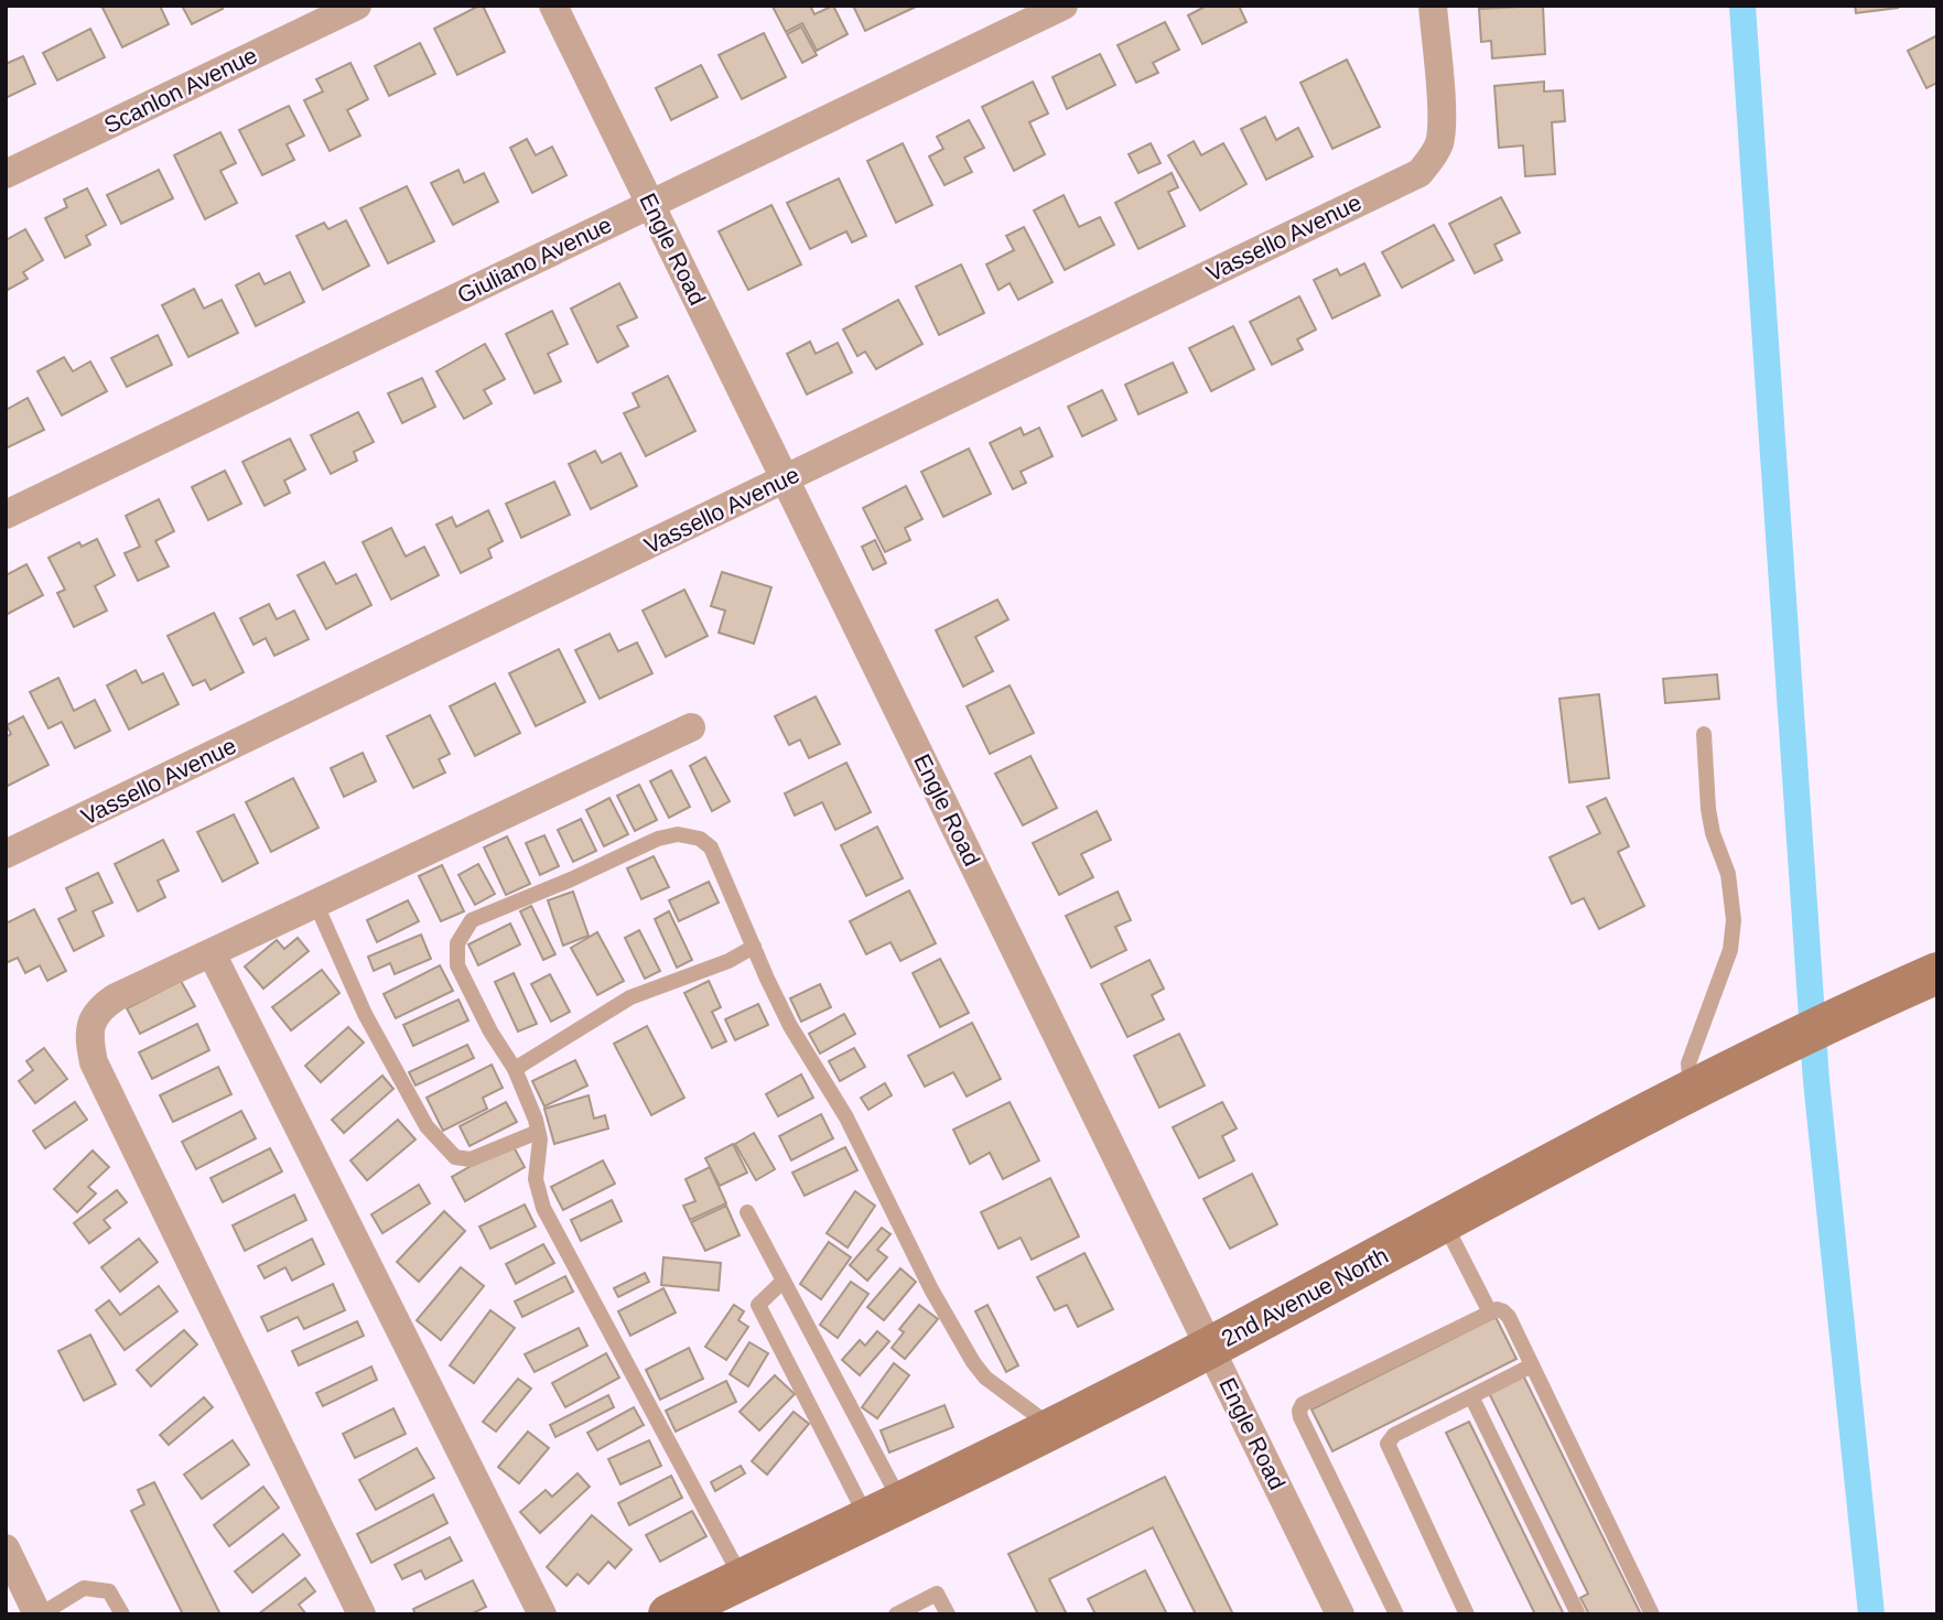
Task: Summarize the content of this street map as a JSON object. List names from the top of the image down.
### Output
{
  "streets": {
    "street": [
      "Scanlon Avenue",
      "Vassello Avenue",
      "Engle Road",
      "Giuliano Avenue",
      "2nd Avenue North"
    ]
  },
  "crossings": [
    ["Vassello Avenue", "Engle Road"],
    ["Engle Road", "Giuliano Avenue"],
    ["Engle Road", "2nd Avenue North"]
  ]
}
